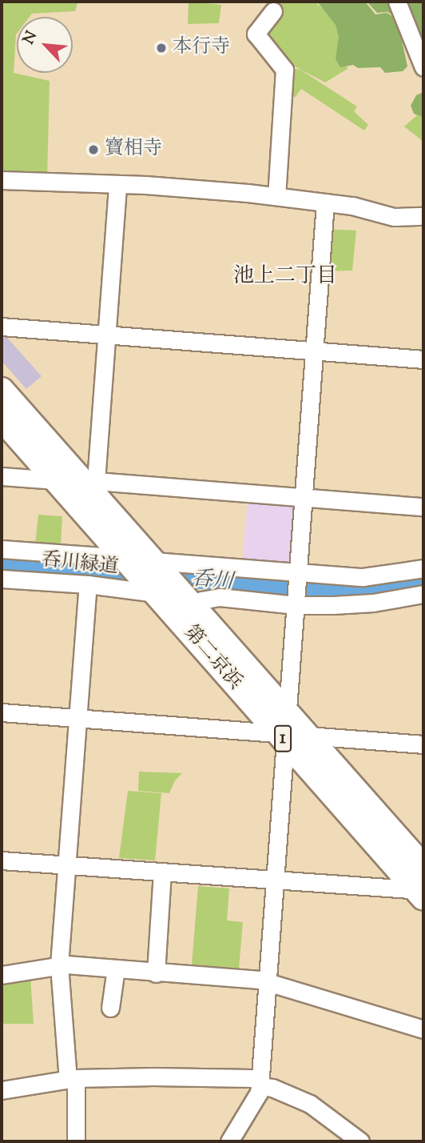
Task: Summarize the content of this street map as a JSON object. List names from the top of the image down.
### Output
{
  "streets": {
    "highway": ["第二京浜", "1"],
    "street": ["呑川緑道"]
  },
  "crossings": [
    ["呑川緑道", "第二京浜"]
  ],
  "districts": ["池上二丁目"],
  "water": ["呑川"],
  "places": ["本行寺", "寶相寺"],
  "north": "top left"
}
